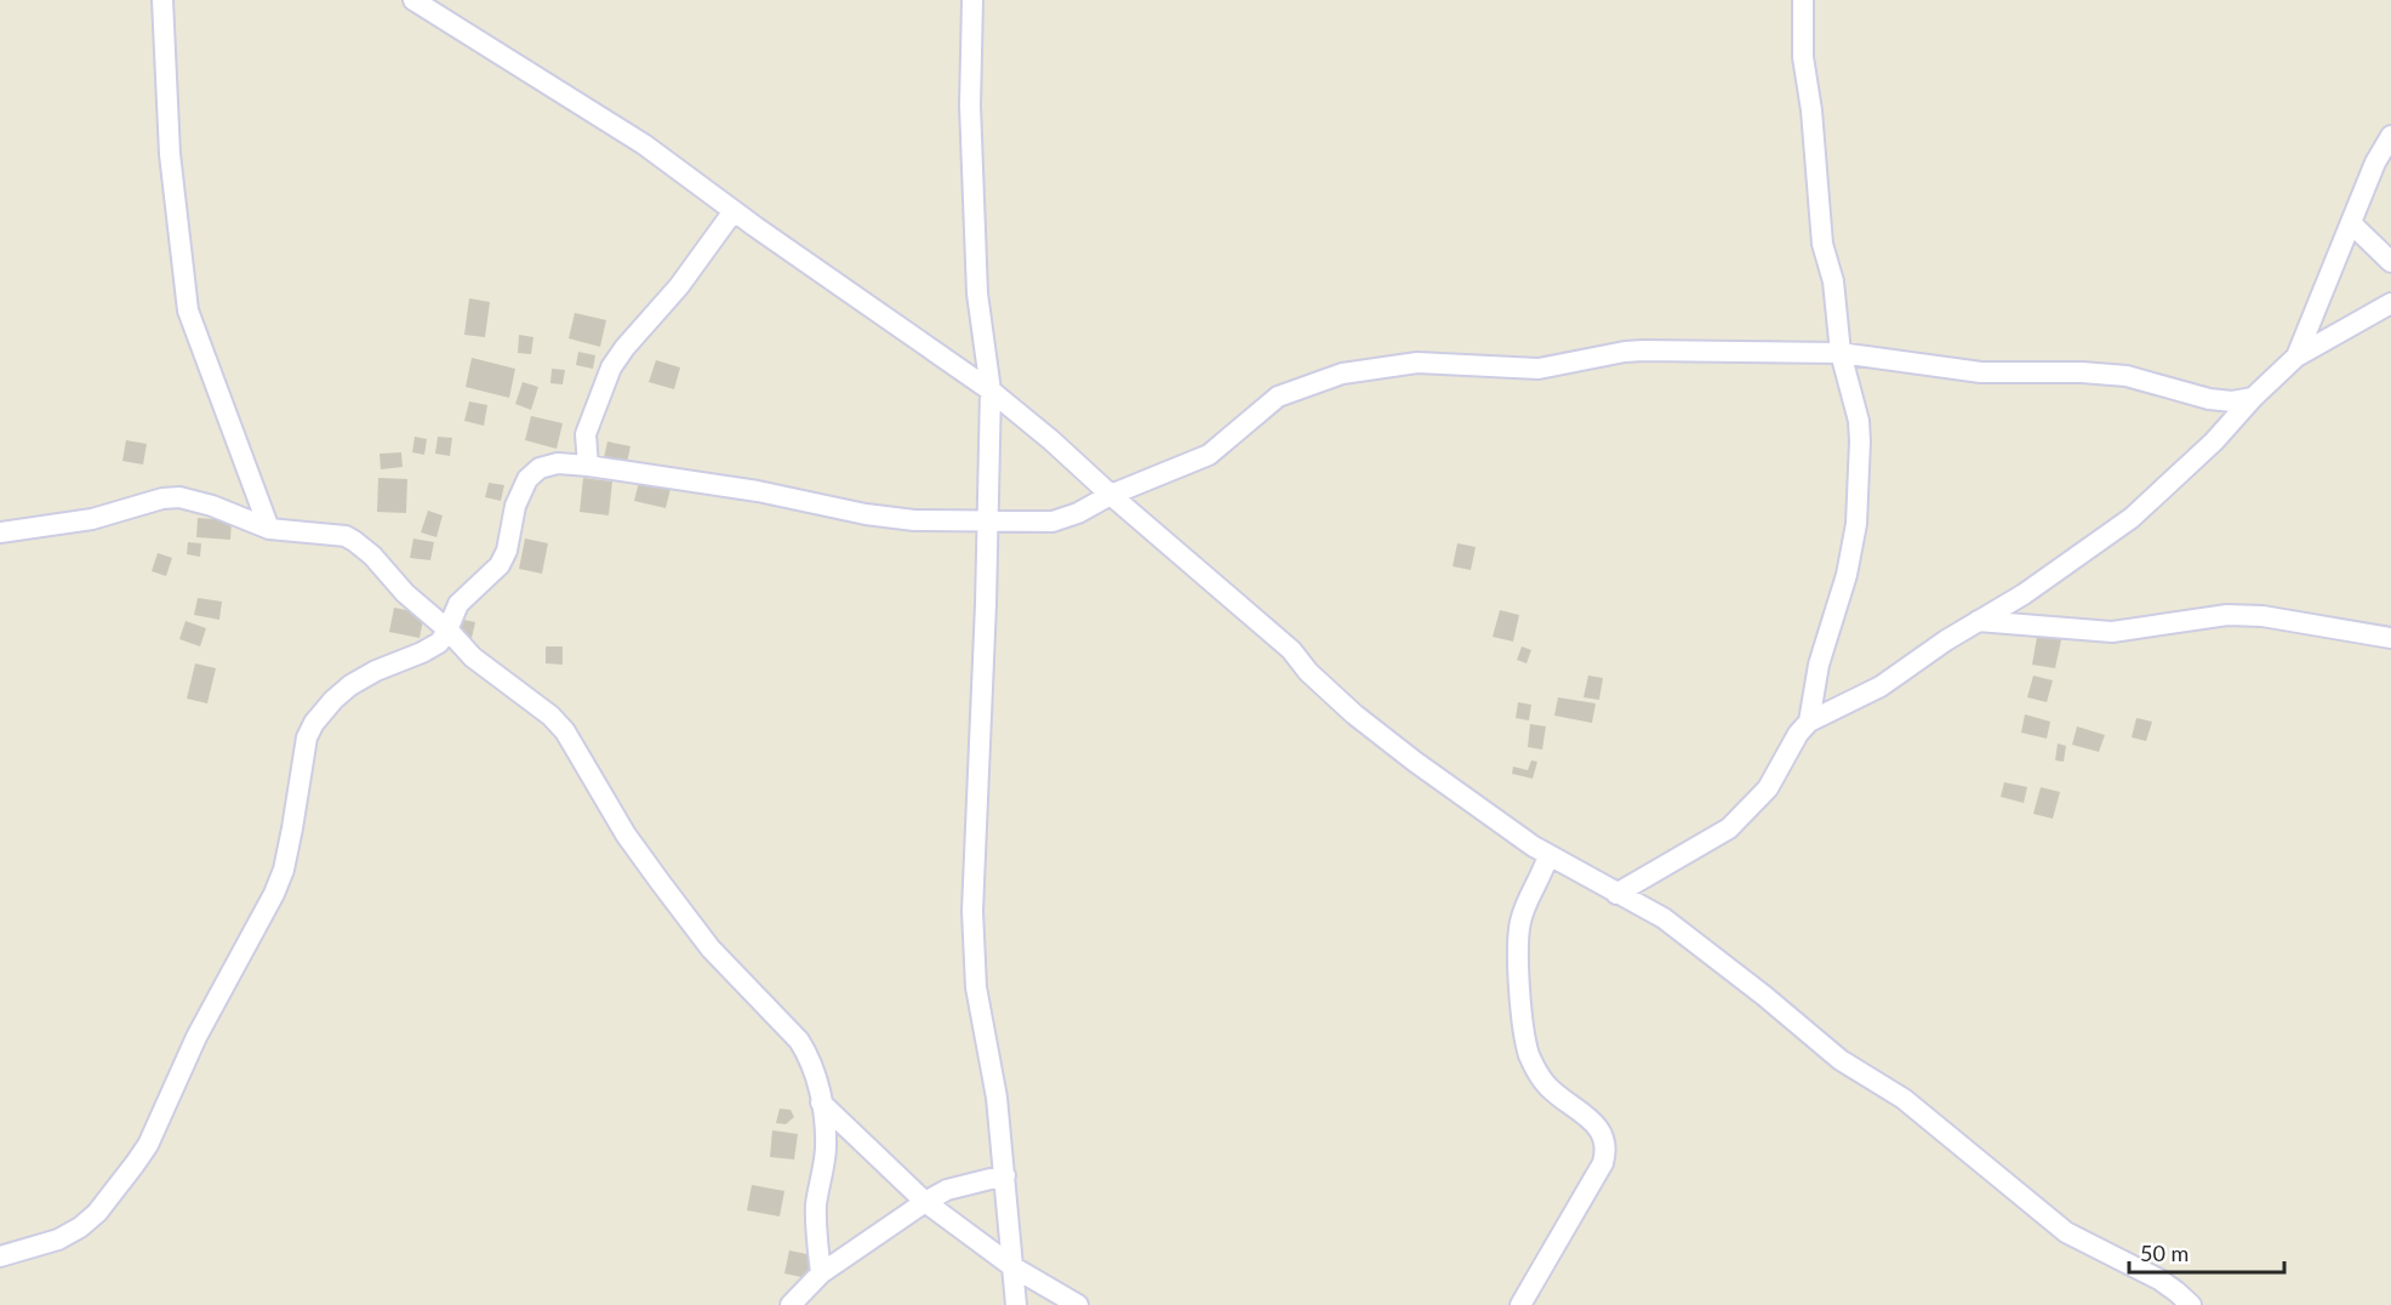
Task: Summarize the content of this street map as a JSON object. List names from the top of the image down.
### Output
{
  "scale_bar": "50 m"
}
